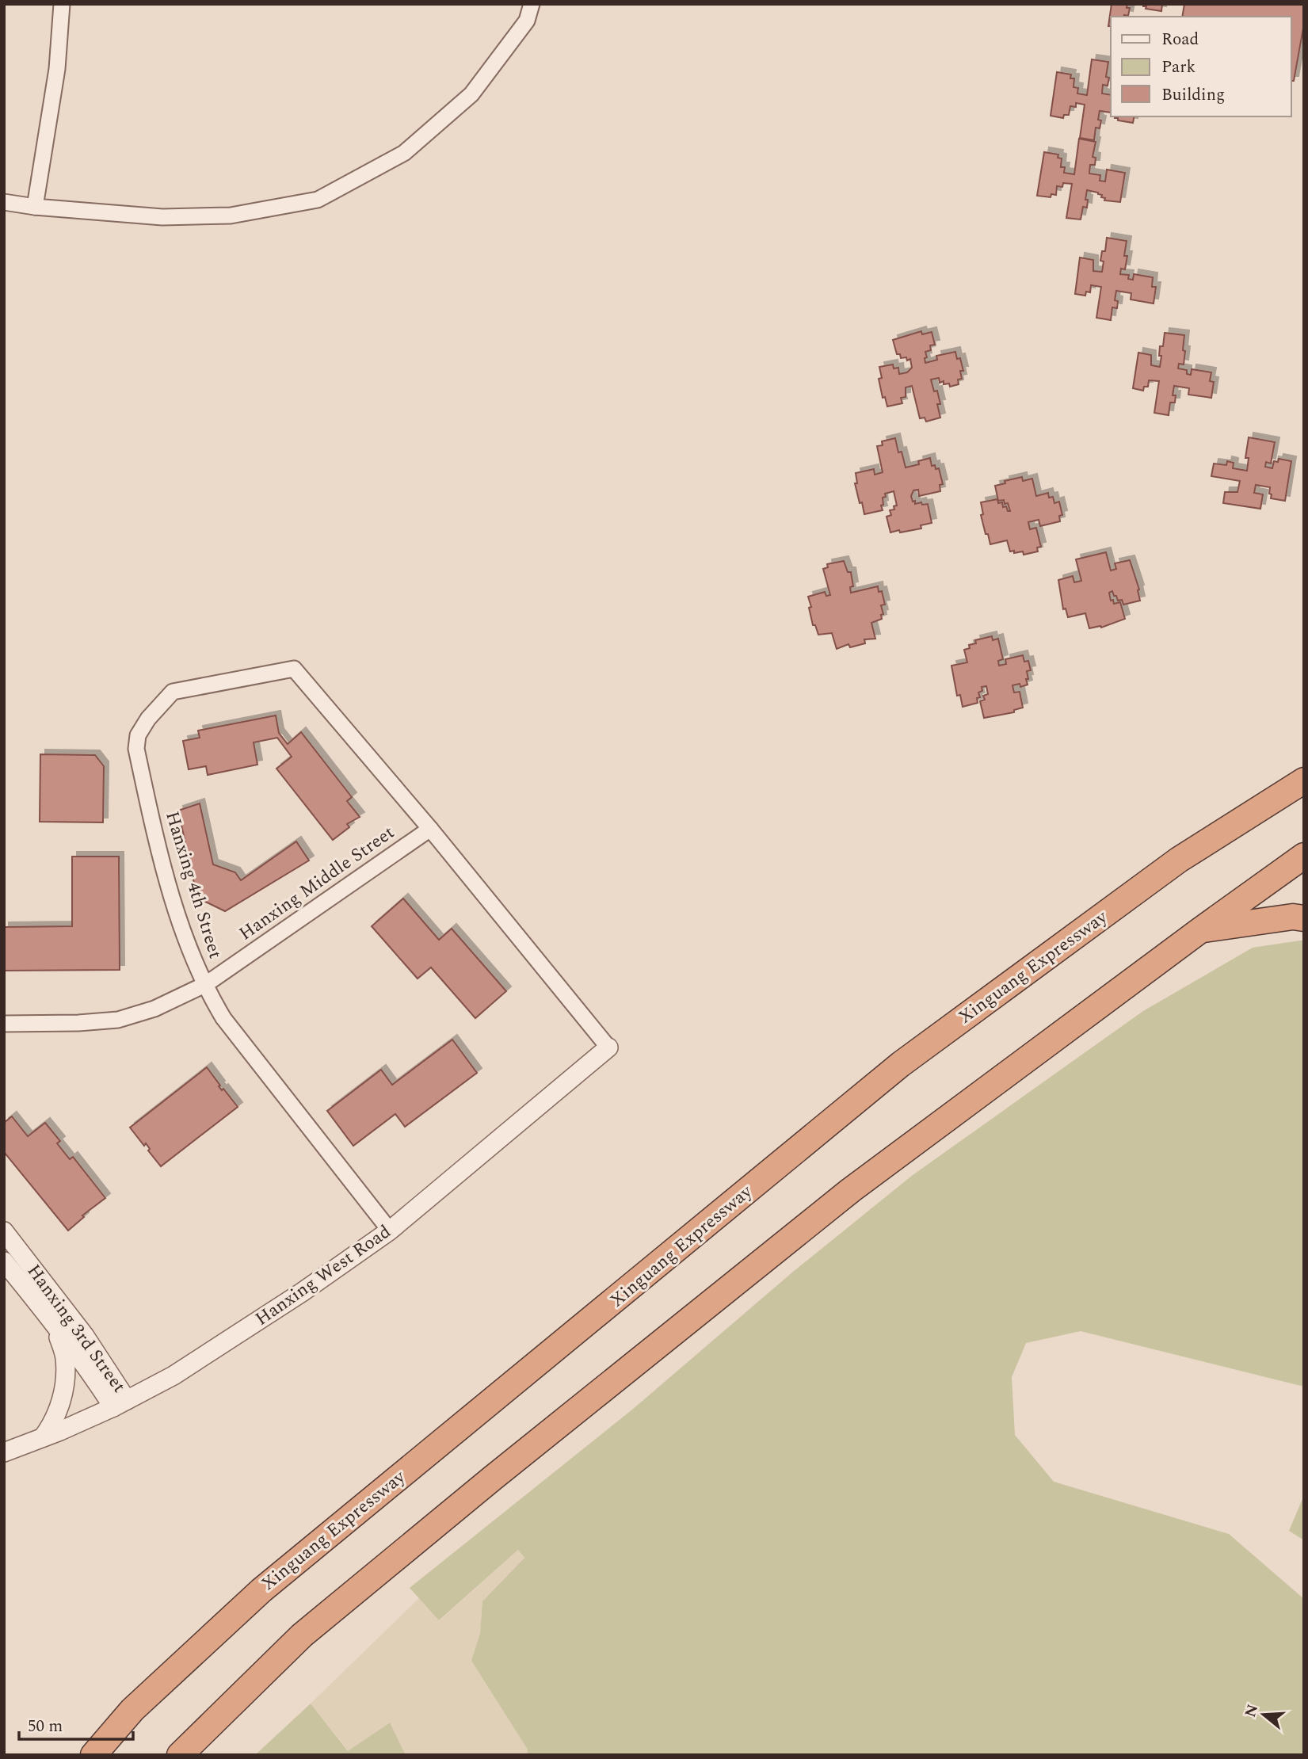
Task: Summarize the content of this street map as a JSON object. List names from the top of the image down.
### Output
{
  "streets": {
    "highway": ["Xinguang Expressway"],
    "street": [
      "Hanxing Middle Street",
      "Hanxing 4th Street",
      "Hanxing West Road",
      "Hanxing 3rd Street"
    ]
  },
  "crossings": [
    ["Hanxing Middle Street", "Hanxing 4th Street"],
    ["Hanxing 4th Street", "Hanxing West Road"],
    ["Hanxing West Road", "Hanxing 3rd Street"]
  ],
  "legend": ["Road", "Park", "Building"],
  "scale_bar": "50 m",
  "north": "left"
}
